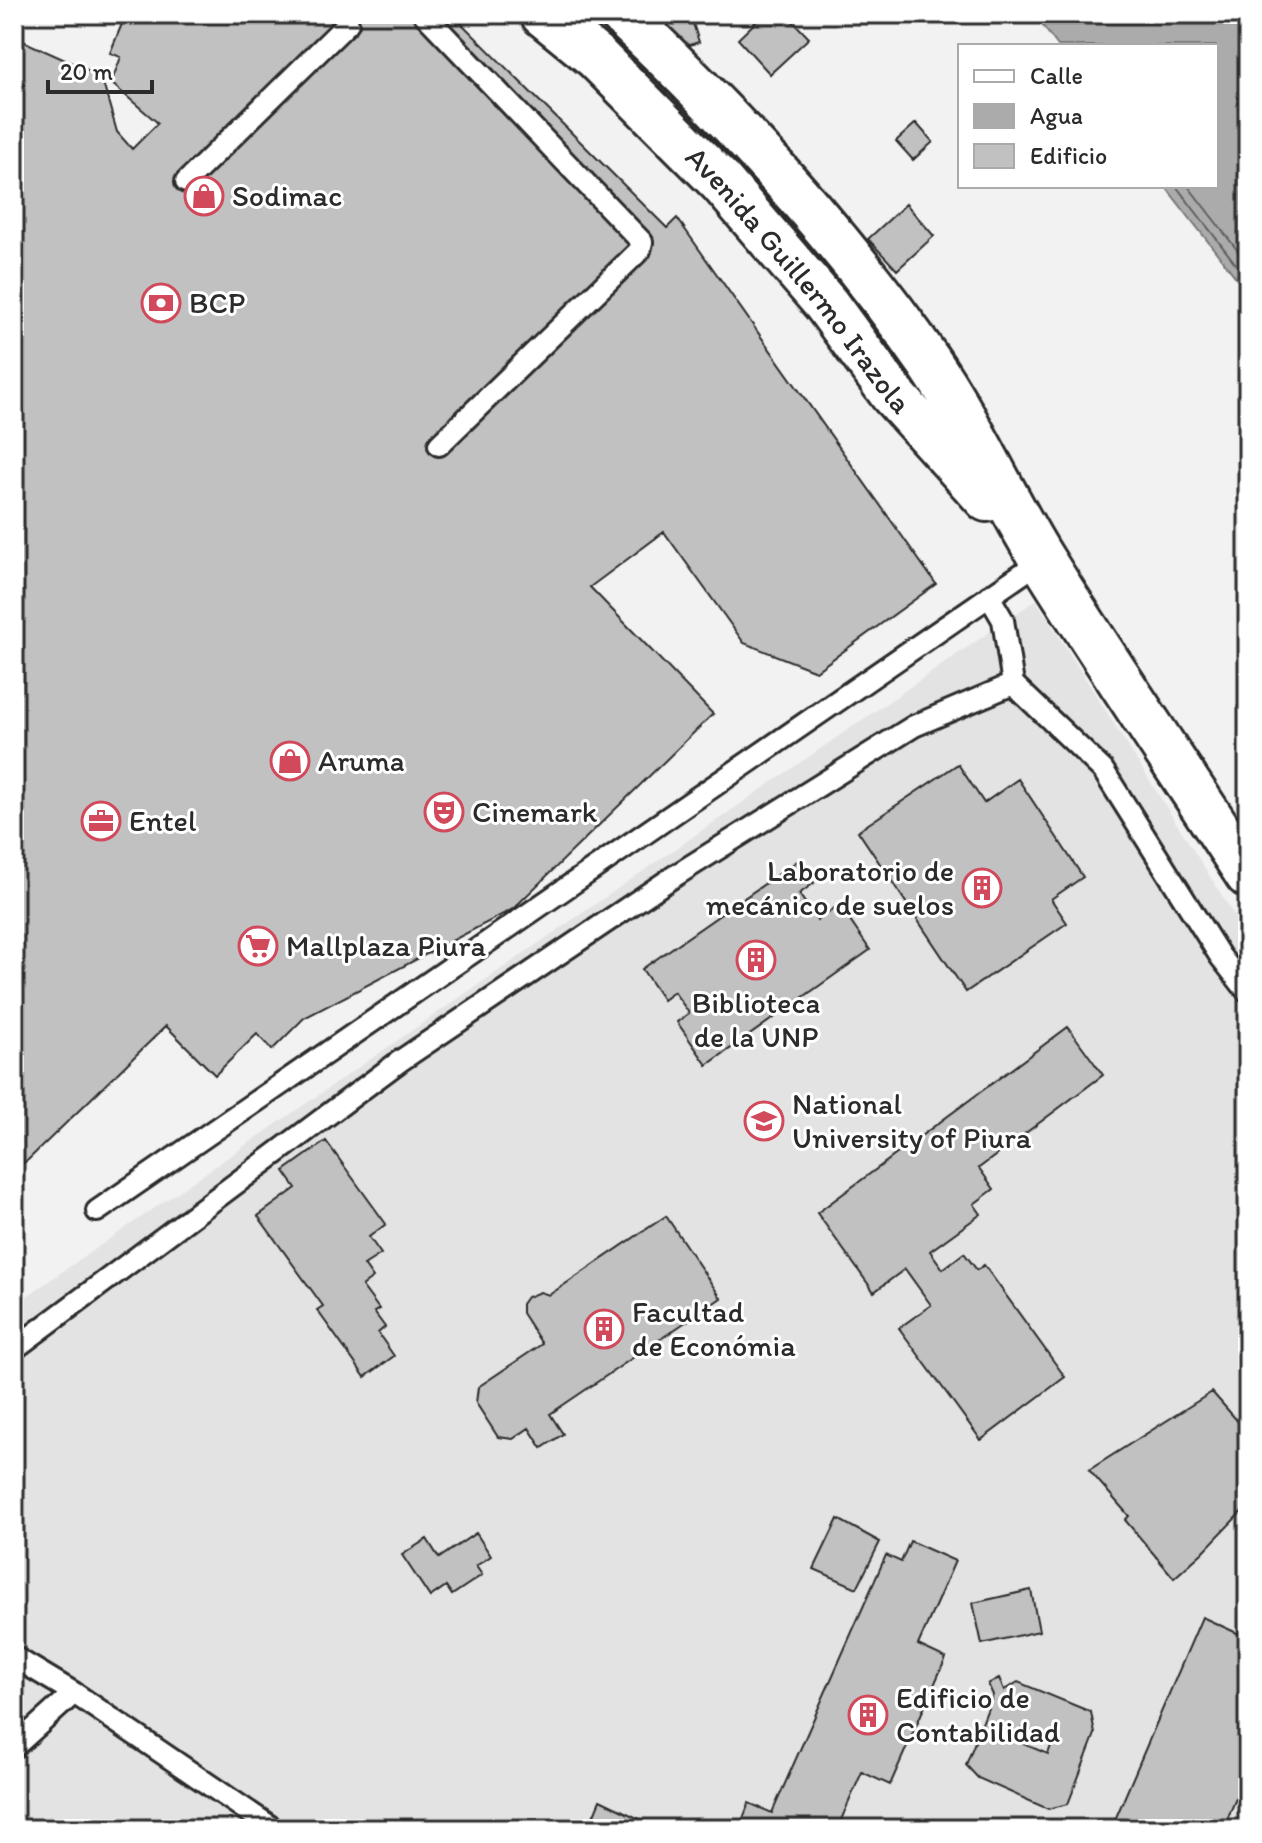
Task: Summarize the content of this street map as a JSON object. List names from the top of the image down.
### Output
{
  "streets": {
    "main road": ["Avenida Guillermo Irazola"]
  },
  "places": {
    "shop": ["Sodimac", "Aruma"],
    "bank": ["BCP"],
    "theatre": ["Cinemark"],
    "office": ["Entel"],
    "building": [
      "Laboratorio de mecánico de suelos",
      "Biblioteca de la UNP",
      "Facultad de Económia",
      "Edificio de Contabilidad"
    ],
    "supermarket": ["Mallplaza Piura"],
    "school or university": ["National University of Piura"]
  },
  "legend": ["Calle", "Agua", "Edificio"],
  "scale_bar": "20 m"
}
